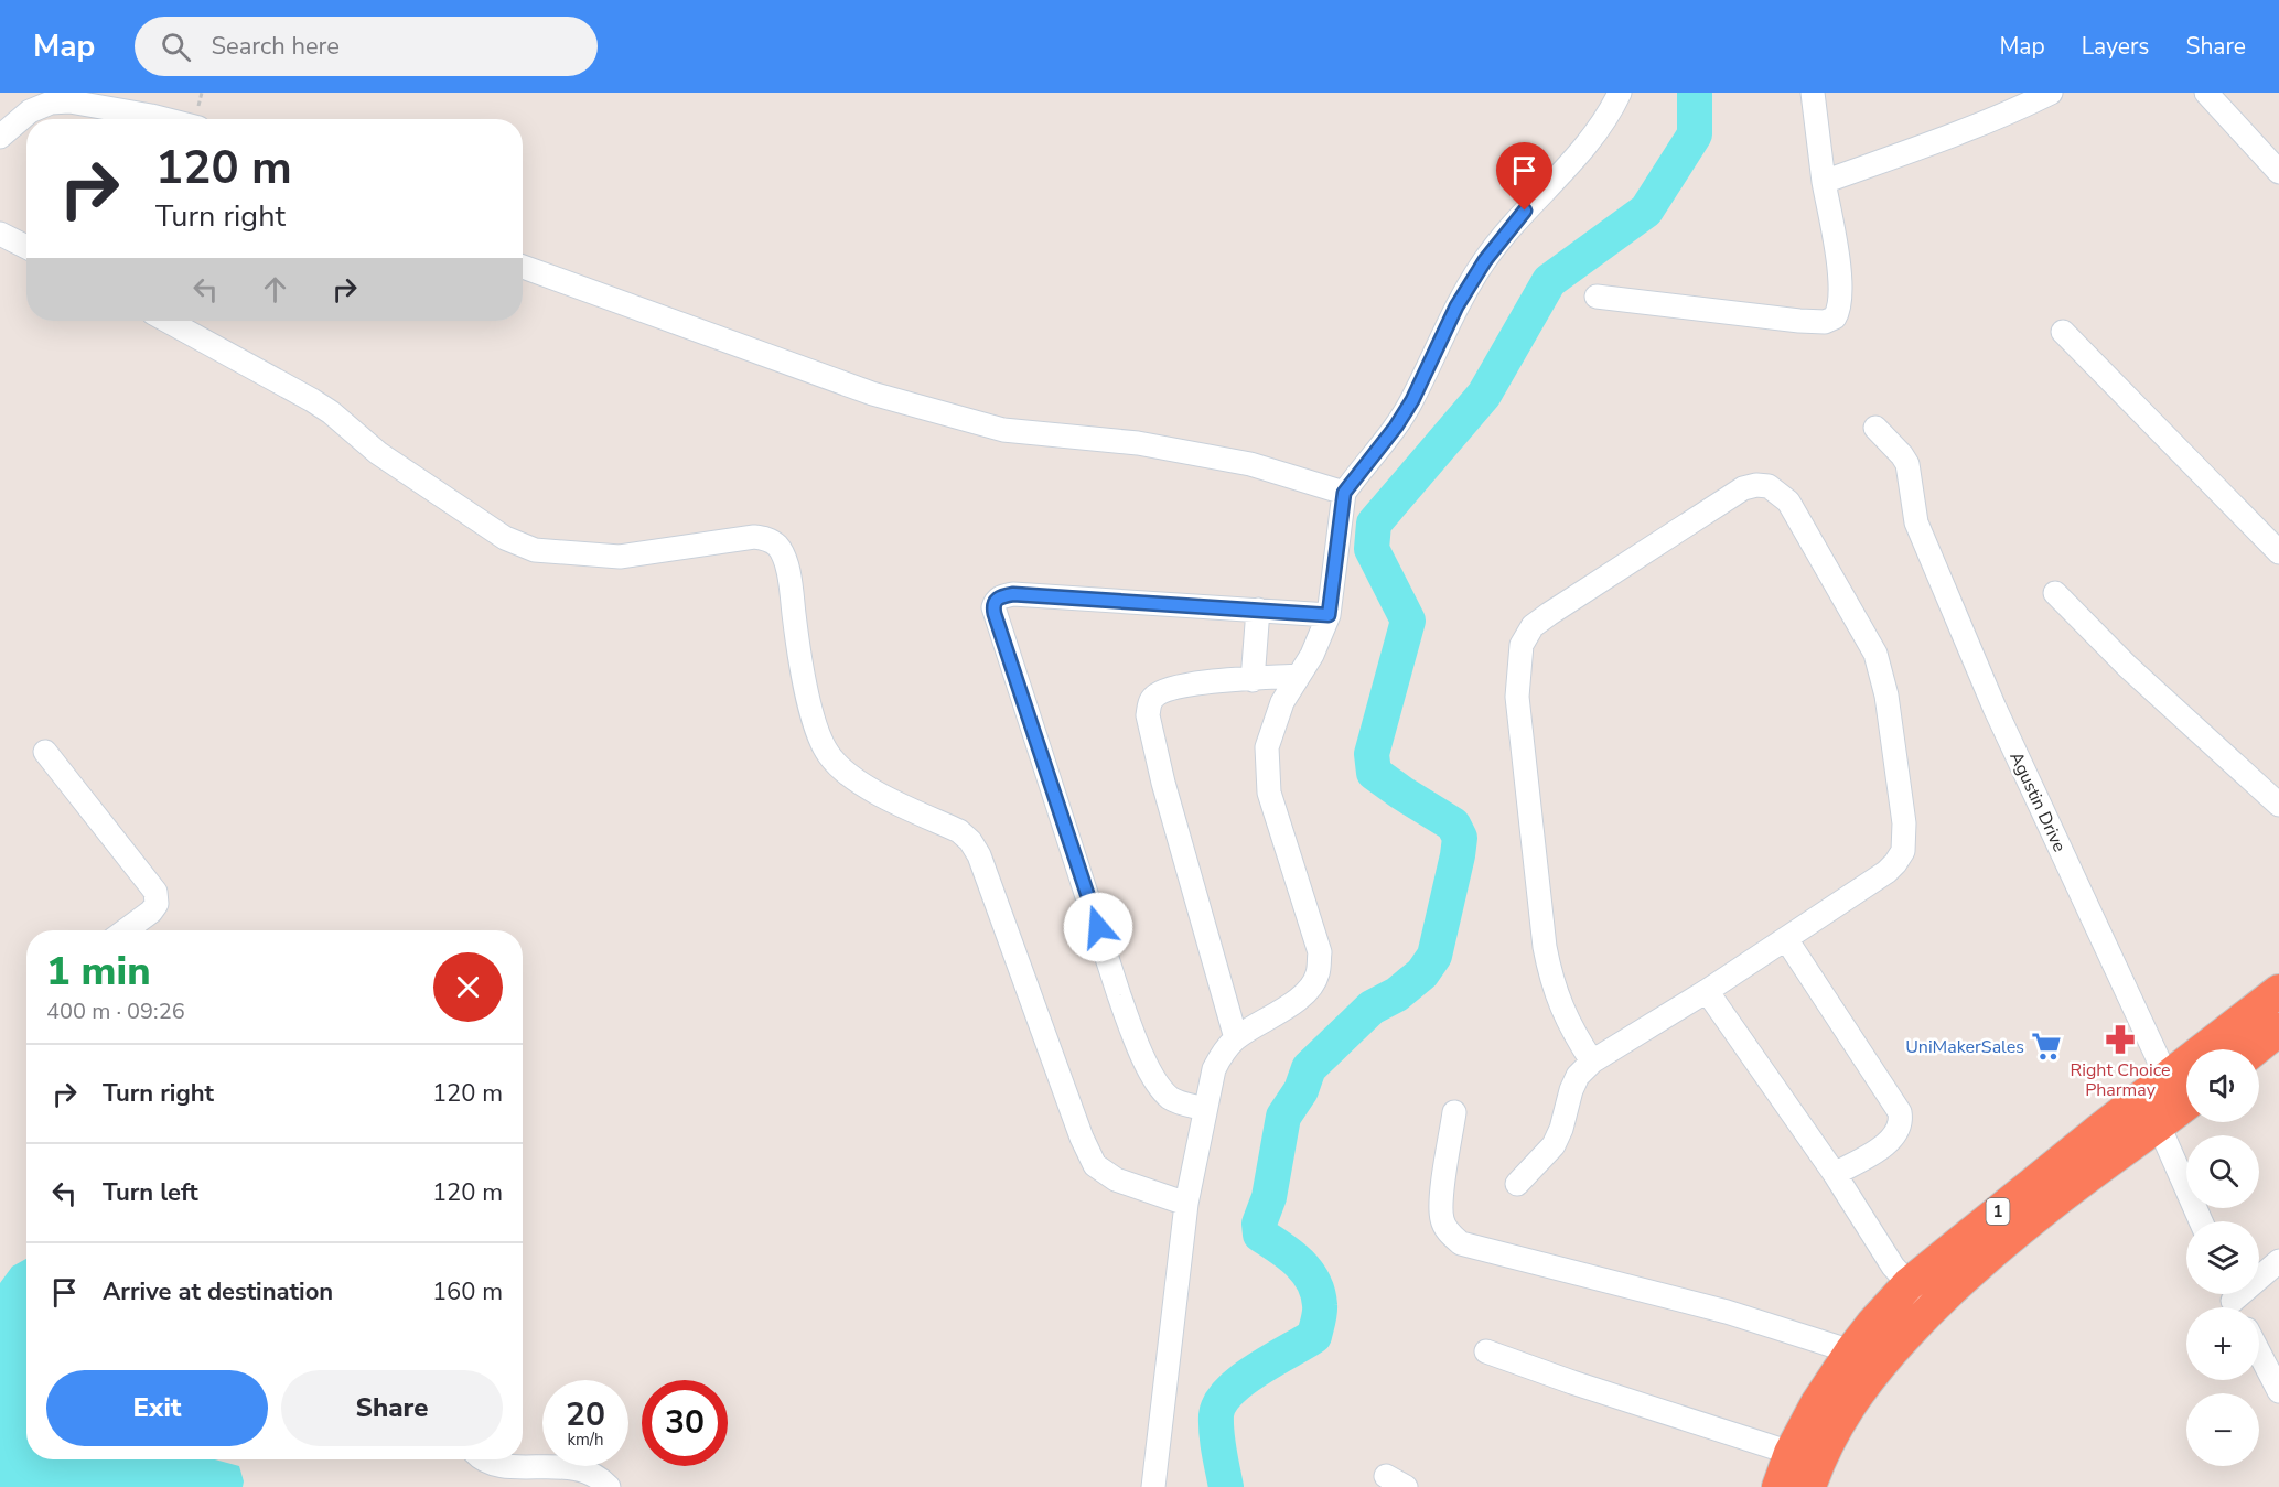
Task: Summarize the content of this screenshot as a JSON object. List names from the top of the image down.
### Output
{
  "streets": {
    "highway": ["1"],
    "street": ["Agustin Drive"]
  },
  "crossings": [
    ["Agustin Drive", "1"]
  ],
  "places": {
    "pharmacy": ["Right Choice Pharmay"],
    "supermarket": ["UniMakerSales"]
  },
  "page": {
    "header": "Map",
    "search": "Search here",
    "nav": ["Map", "Layers", "Share"],
    "turn": ["120 m", "Turn right"],
    "heading": ["1 min", "400 m · 09:26"],
    "list": [
      {
        "name": "Turn right",
        "value": "120 m"
      },
      {
        "name": "Turn left",
        "value": "120 m"
      },
      {
        "name": "Arrive at destination",
        "value": "160 m"
      }
    ],
    "map_buttons": ["+", "−"],
    "buttons": ["Exit", "Share"],
    "speed": "20 km/h",
    "limit": "30"
  }
}
